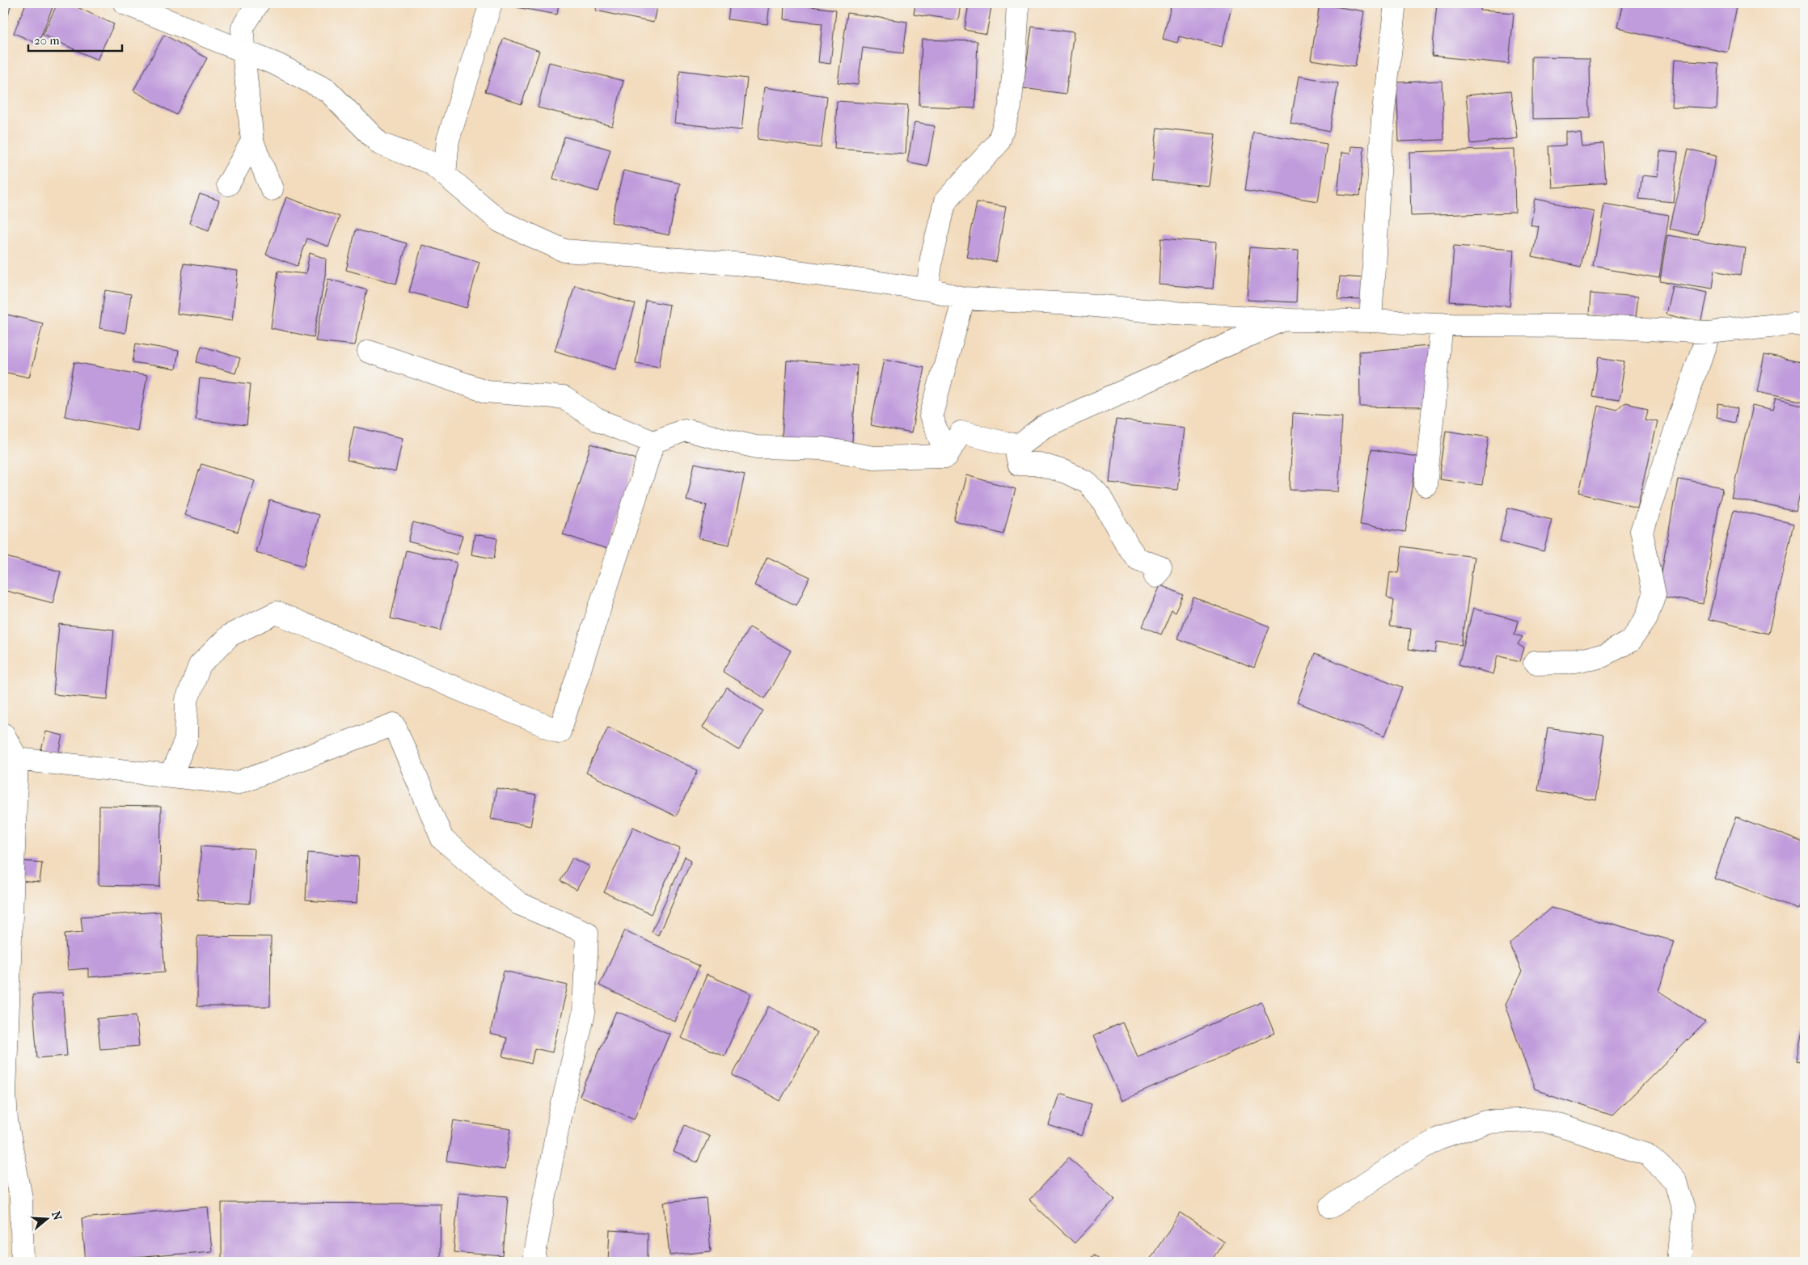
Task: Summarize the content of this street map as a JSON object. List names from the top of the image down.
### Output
{
  "scale_bar": "20 m",
  "north": "right"
}
